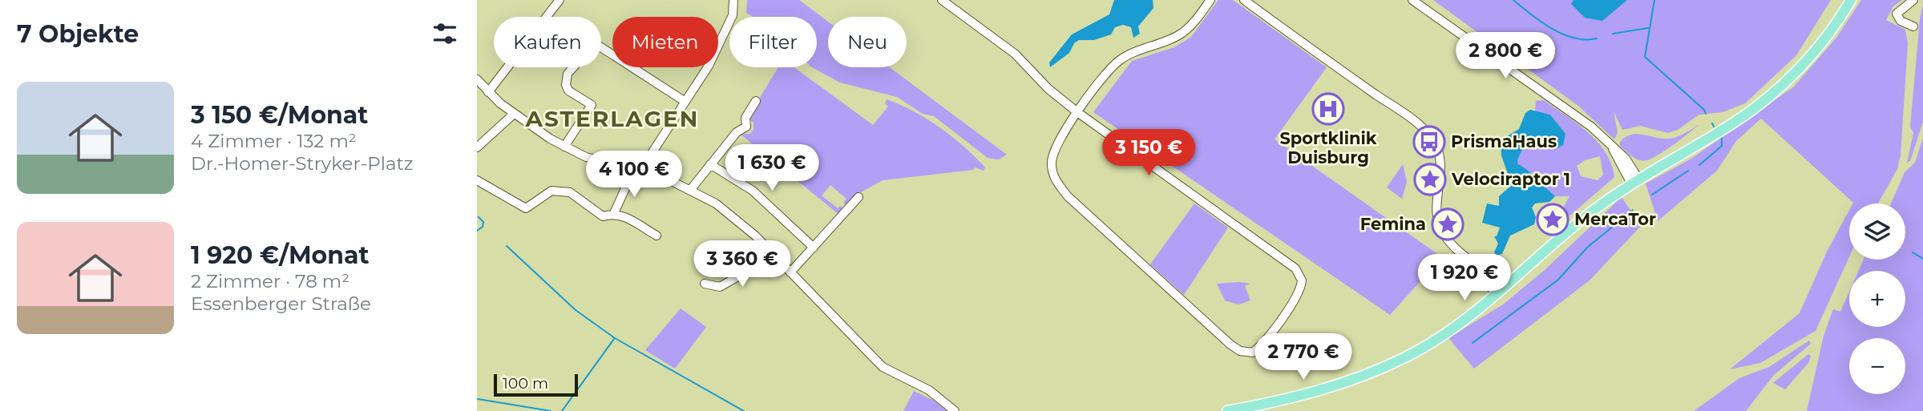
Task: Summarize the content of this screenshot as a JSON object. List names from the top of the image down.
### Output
{
  "districts": ["ASTERLAGEN"],
  "places": {
    "hospital": ["Sportklinik Duisburg"],
    "bus stop": ["PrismaHaus"],
    "place": ["Velociraptor 1", "MercaTor", "Femina"]
  },
  "scale_bar": "100 m",
  "page": {
    "heading": "7 Objekte",
    "chip": [
      "Kaufen",
      "Mieten",
      "Filter",
      "Neu"
    ],
    "price": [
      "2 800 €",
      "3 150 €",
      "1 630 €",
      "4 100 €",
      "3 360 €",
      "1 920 €",
      "2 770 €"
    ],
    "list": [
      {
        "name": "3 150 €/Monat",
        "note": "4 Zimmer · 132 m² · Dr.-Homer-Stryker-Platz"
      },
      {
        "name": "1 920 €/Monat",
        "note": "2 Zimmer · 78 m² · Essenberger Straße"
      }
    ],
    "map_buttons": ["+", "−"],
    "scale": "100 m"
  }
}
